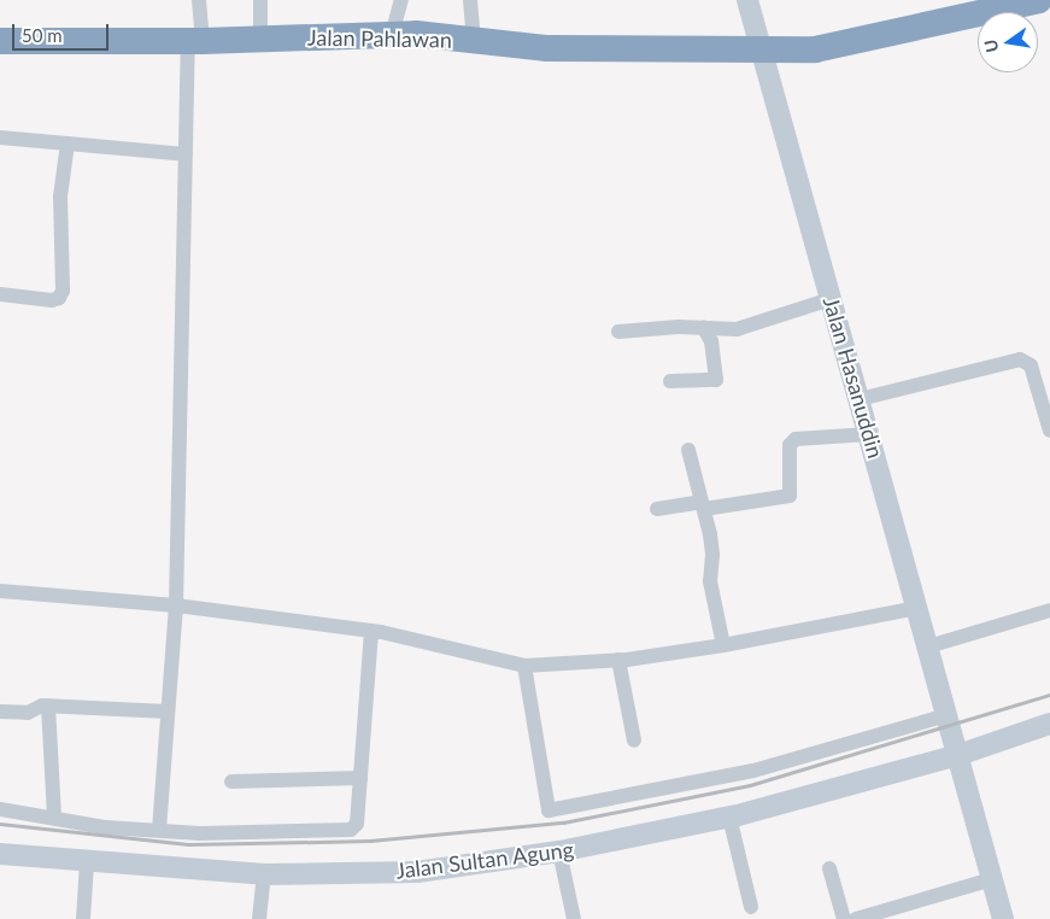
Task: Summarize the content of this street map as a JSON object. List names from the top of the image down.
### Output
{
  "streets": {
    "highway": ["Jalan Pahlawan"],
    "main road": ["Jalan Hasanuddin", "Jalan Sultan Agung"]
  },
  "crossings": [
    ["Jalan Pahlawan", "Jalan Hasanuddin"],
    ["Jalan Hasanuddin", "Jalan Sultan Agung"]
  ],
  "scale_bar": "50 m",
  "north": "left"
}
